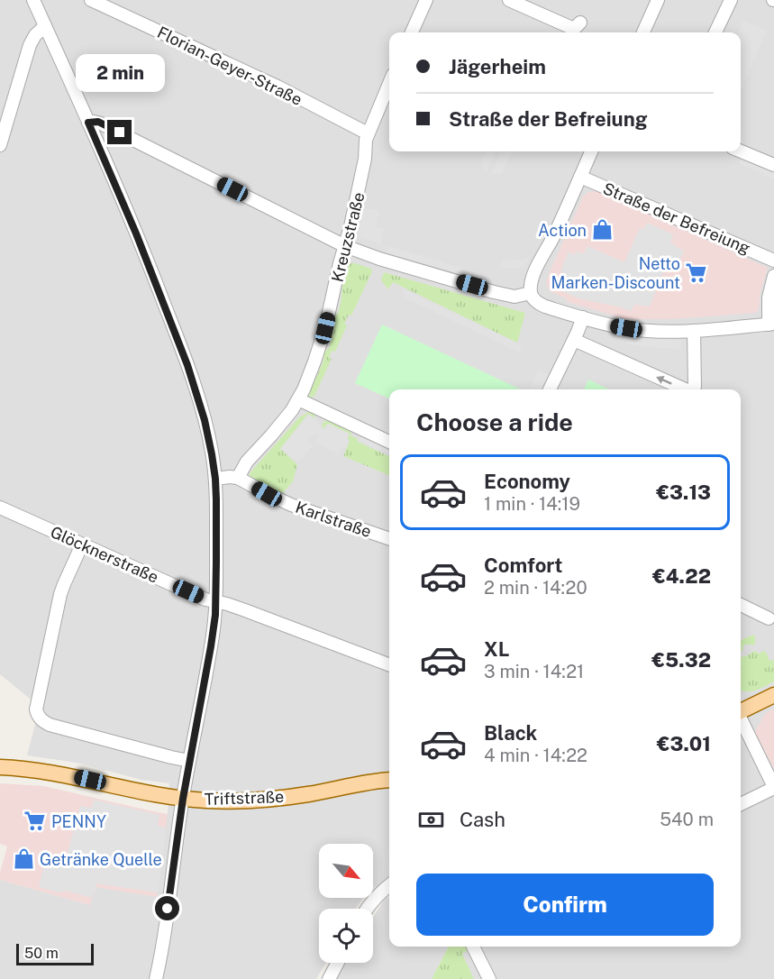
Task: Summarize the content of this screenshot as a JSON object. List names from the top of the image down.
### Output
{
  "streets": {
    "main road": ["Triftstraße"],
    "street": [
      "Florian-Geyer-Straße",
      "Straße der Befreiung",
      "Kreuzstraße",
      "Karlstraße",
      "Glöcknerstraße"
    ]
  },
  "crossings": [
    ["Florian-Geyer-Straße", "Kreuzstraße"],
    ["Kreuzstraße", "Karlstraße"]
  ],
  "places": {
    "shop": ["Action", "Getränke Quelle"],
    "supermarket": ["Netto Marken-Discount", "PENNY"]
  },
  "scale_bar": "50 m",
  "north": "bottom right",
  "page": {
    "banner": ["Jägerheim", "Straße der Befreiung"],
    "bubble": "2 min",
    "heading": "Choose a ride",
    "list": [
      {
        "name": "Economy",
        "note": "1 min · 14:19",
        "value": "€3.13"
      },
      {
        "name": "Comfort",
        "note": "2 min · 14:20",
        "value": "€4.22"
      },
      {
        "name": "XL",
        "note": "3 min · 14:21",
        "value": "€5.32"
      },
      {
        "name": "Black",
        "note": "4 min · 14:22",
        "value": "€3.01"
      }
    ],
    "pay": ["Cash", "540 m"],
    "buttons": "Confirm",
    "scale": "50 m"
  }
}
